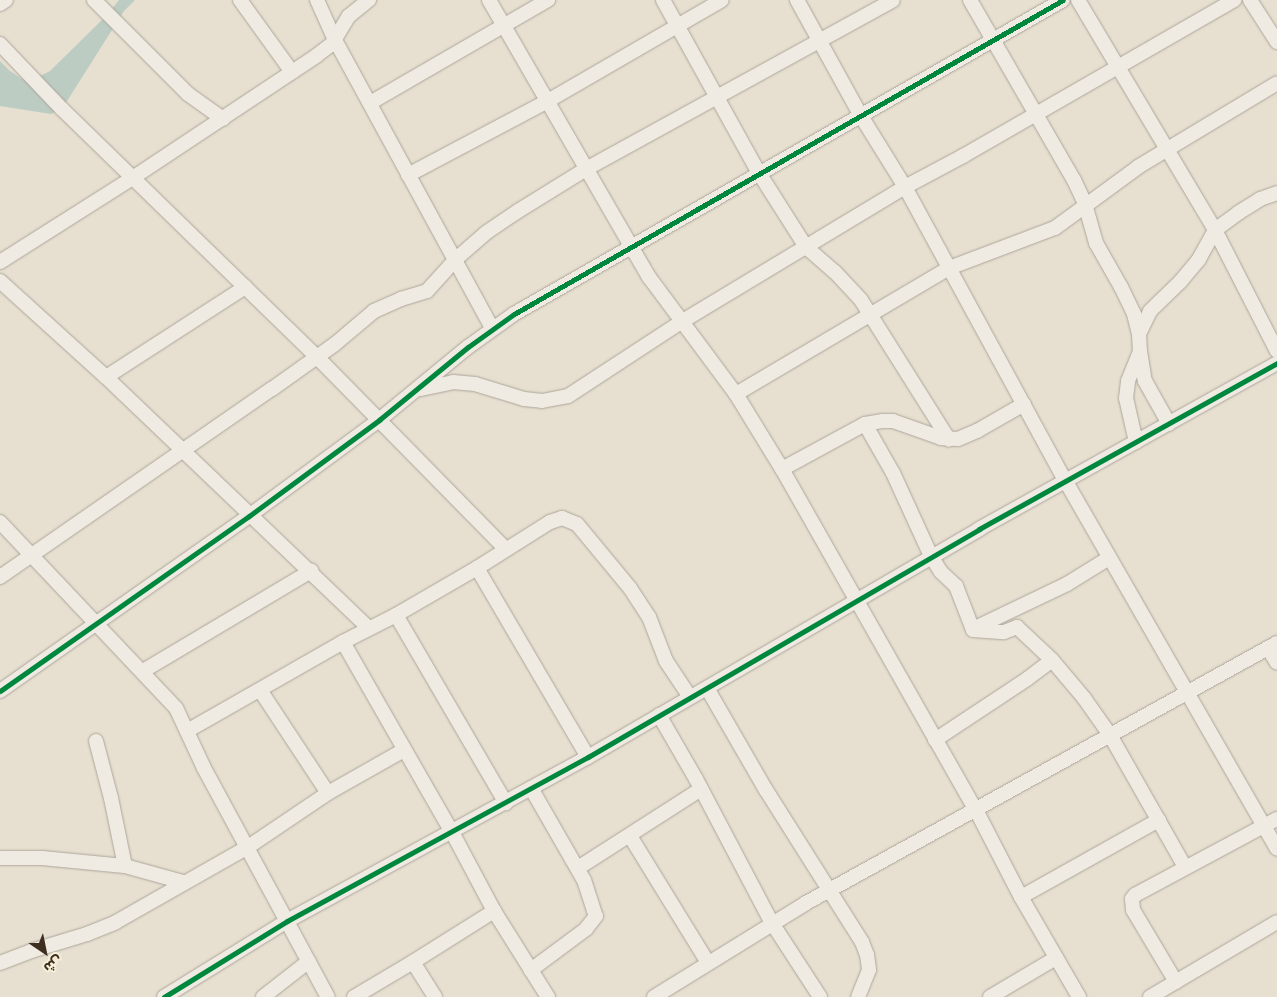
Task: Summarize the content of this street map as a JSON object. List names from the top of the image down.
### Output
{
  "north": "bottom right"
}
